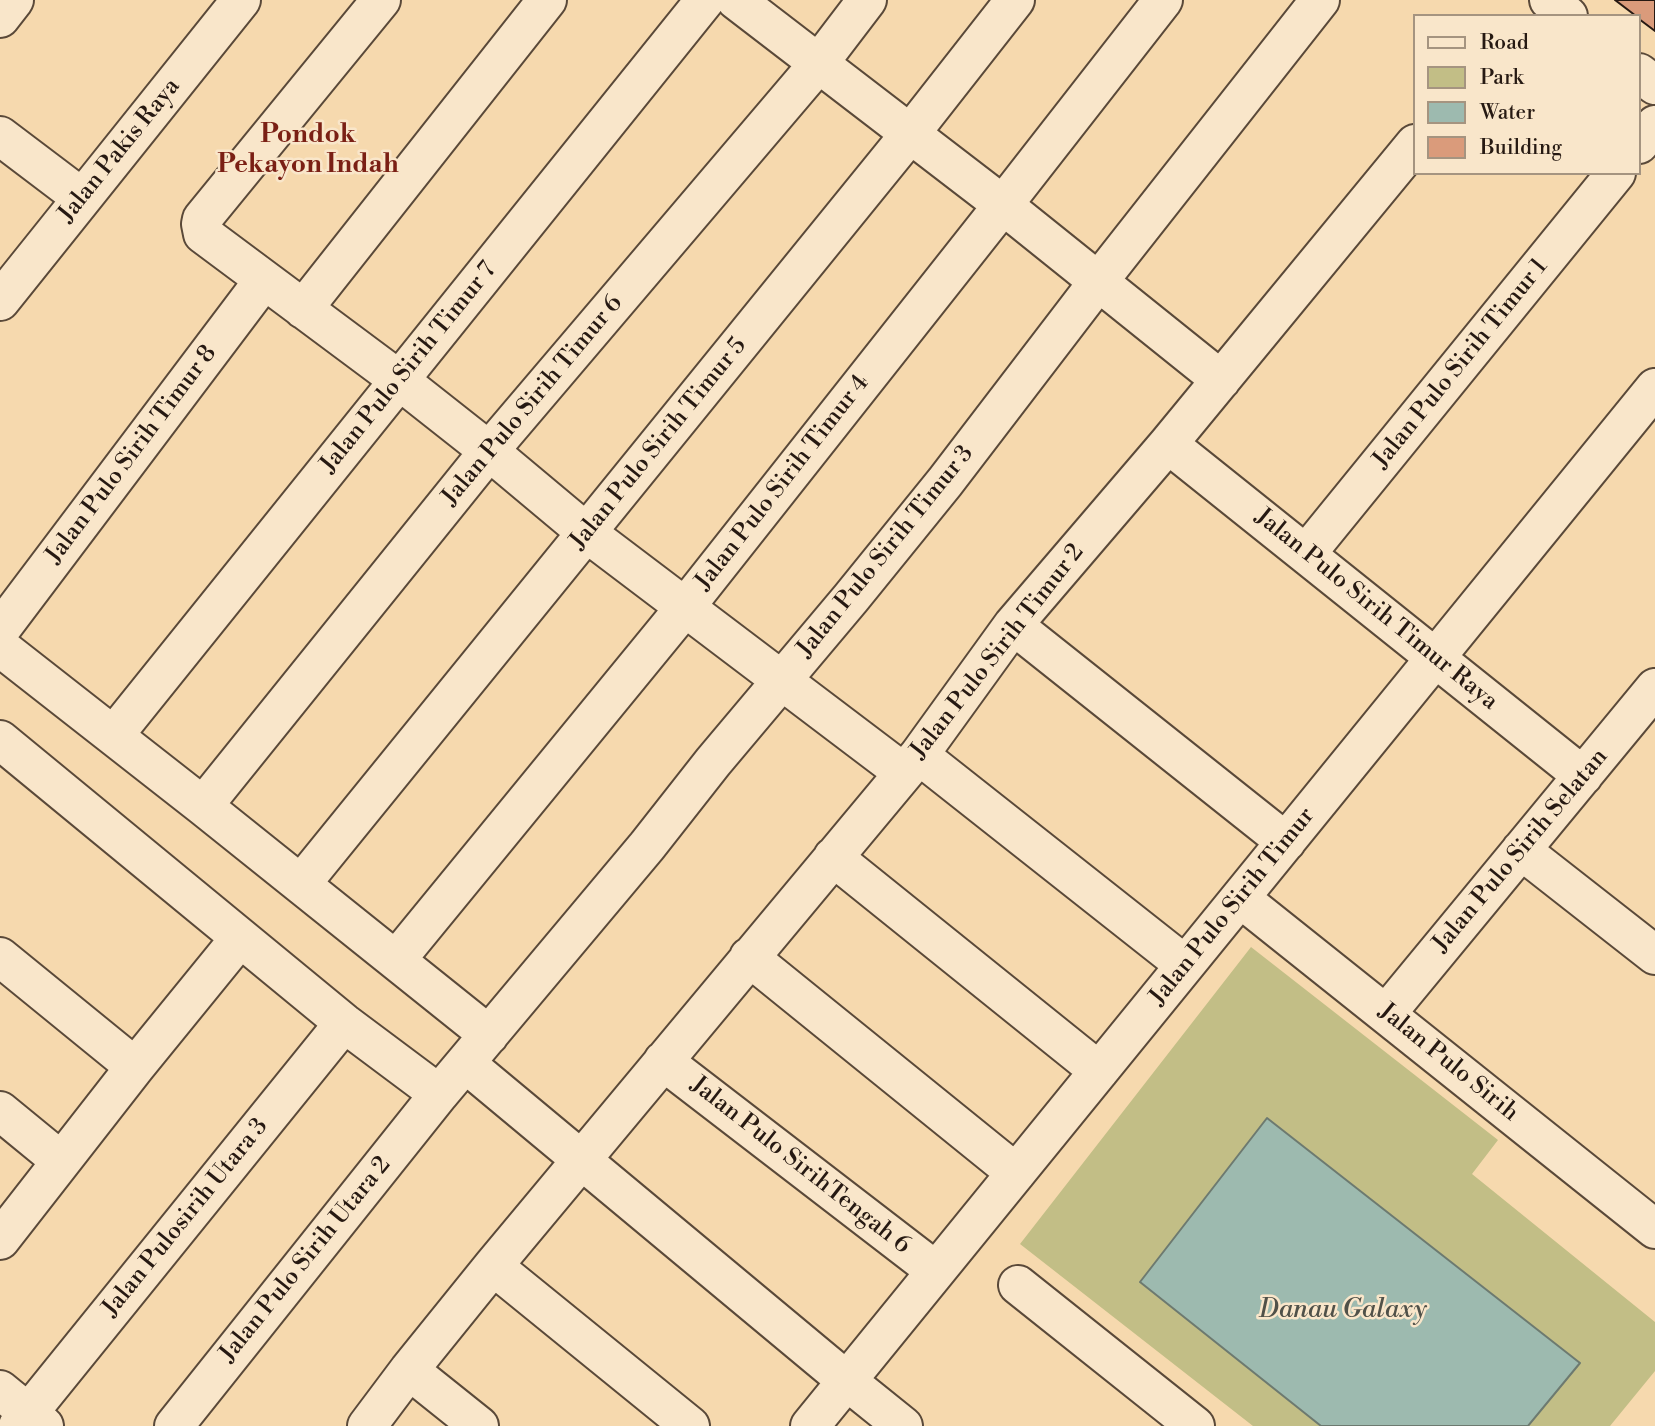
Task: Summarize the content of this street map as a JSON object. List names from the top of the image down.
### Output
{
  "streets": {
    "street": [
      "Jalan Pakis Raya",
      "Jalan Pulo Sirih Timur 1",
      "Jalan Pulo Sirih Timur 7",
      "Jalan Pulo Sirih Timur 6",
      "Jalan Pulo Sirih Timur 5",
      "Jalan Pulo Sirih Timur 8",
      "Jalan Pulo Sirih Timur 4",
      "Jalan Pulo Sirih Timur 3",
      "Jalan Pulo Sirih Timur Raya",
      "Jalan Pulo Sirih Timur 2",
      "Jalan Pulo Sirih Selatan",
      "Jalan Pulo Sirih Timur",
      "Jalan Pulo Sirih",
      "Jalan Pulo SirihTengah 6",
      "Jalan Pulosirih Utara 3",
      "Jalan Pulo Sirih Utara 2"
    ]
  },
  "crossings": [
    ["Jalan Pulo Sirih Timur 1", "Jalan Pulo Sirih Timur Raya"],
    ["Jalan Pulo Sirih Timur 3", "Jalan Pulo Sirih Utara 2"],
    ["Jalan Pulo Sirih Timur Raya", "Jalan Pulo Sirih Timur 2"],
    ["Jalan Pulo Sirih Timur Raya", "Jalan Pulo Sirih Selatan"],
    ["Jalan Pulo Sirih Timur Raya", "Jalan Pulo Sirih Timur"],
    ["Jalan Pulo Sirih Timur 2", "Jalan Pulo SirihTengah 6"],
    ["Jalan Pulo Sirih Selatan", "Jalan Pulo Sirih"],
    ["Jalan Pulo Sirih Timur", "Jalan Pulo Sirih"],
    ["Jalan Pulo Sirih Timur", "Jalan Pulo SirihTengah 6"]
  ],
  "districts": ["Pondok Pekayon Indah"],
  "water": ["Danau Galaxy"],
  "legend": [
    "Road",
    "Park",
    "Water",
    "Building"
  ]
}
